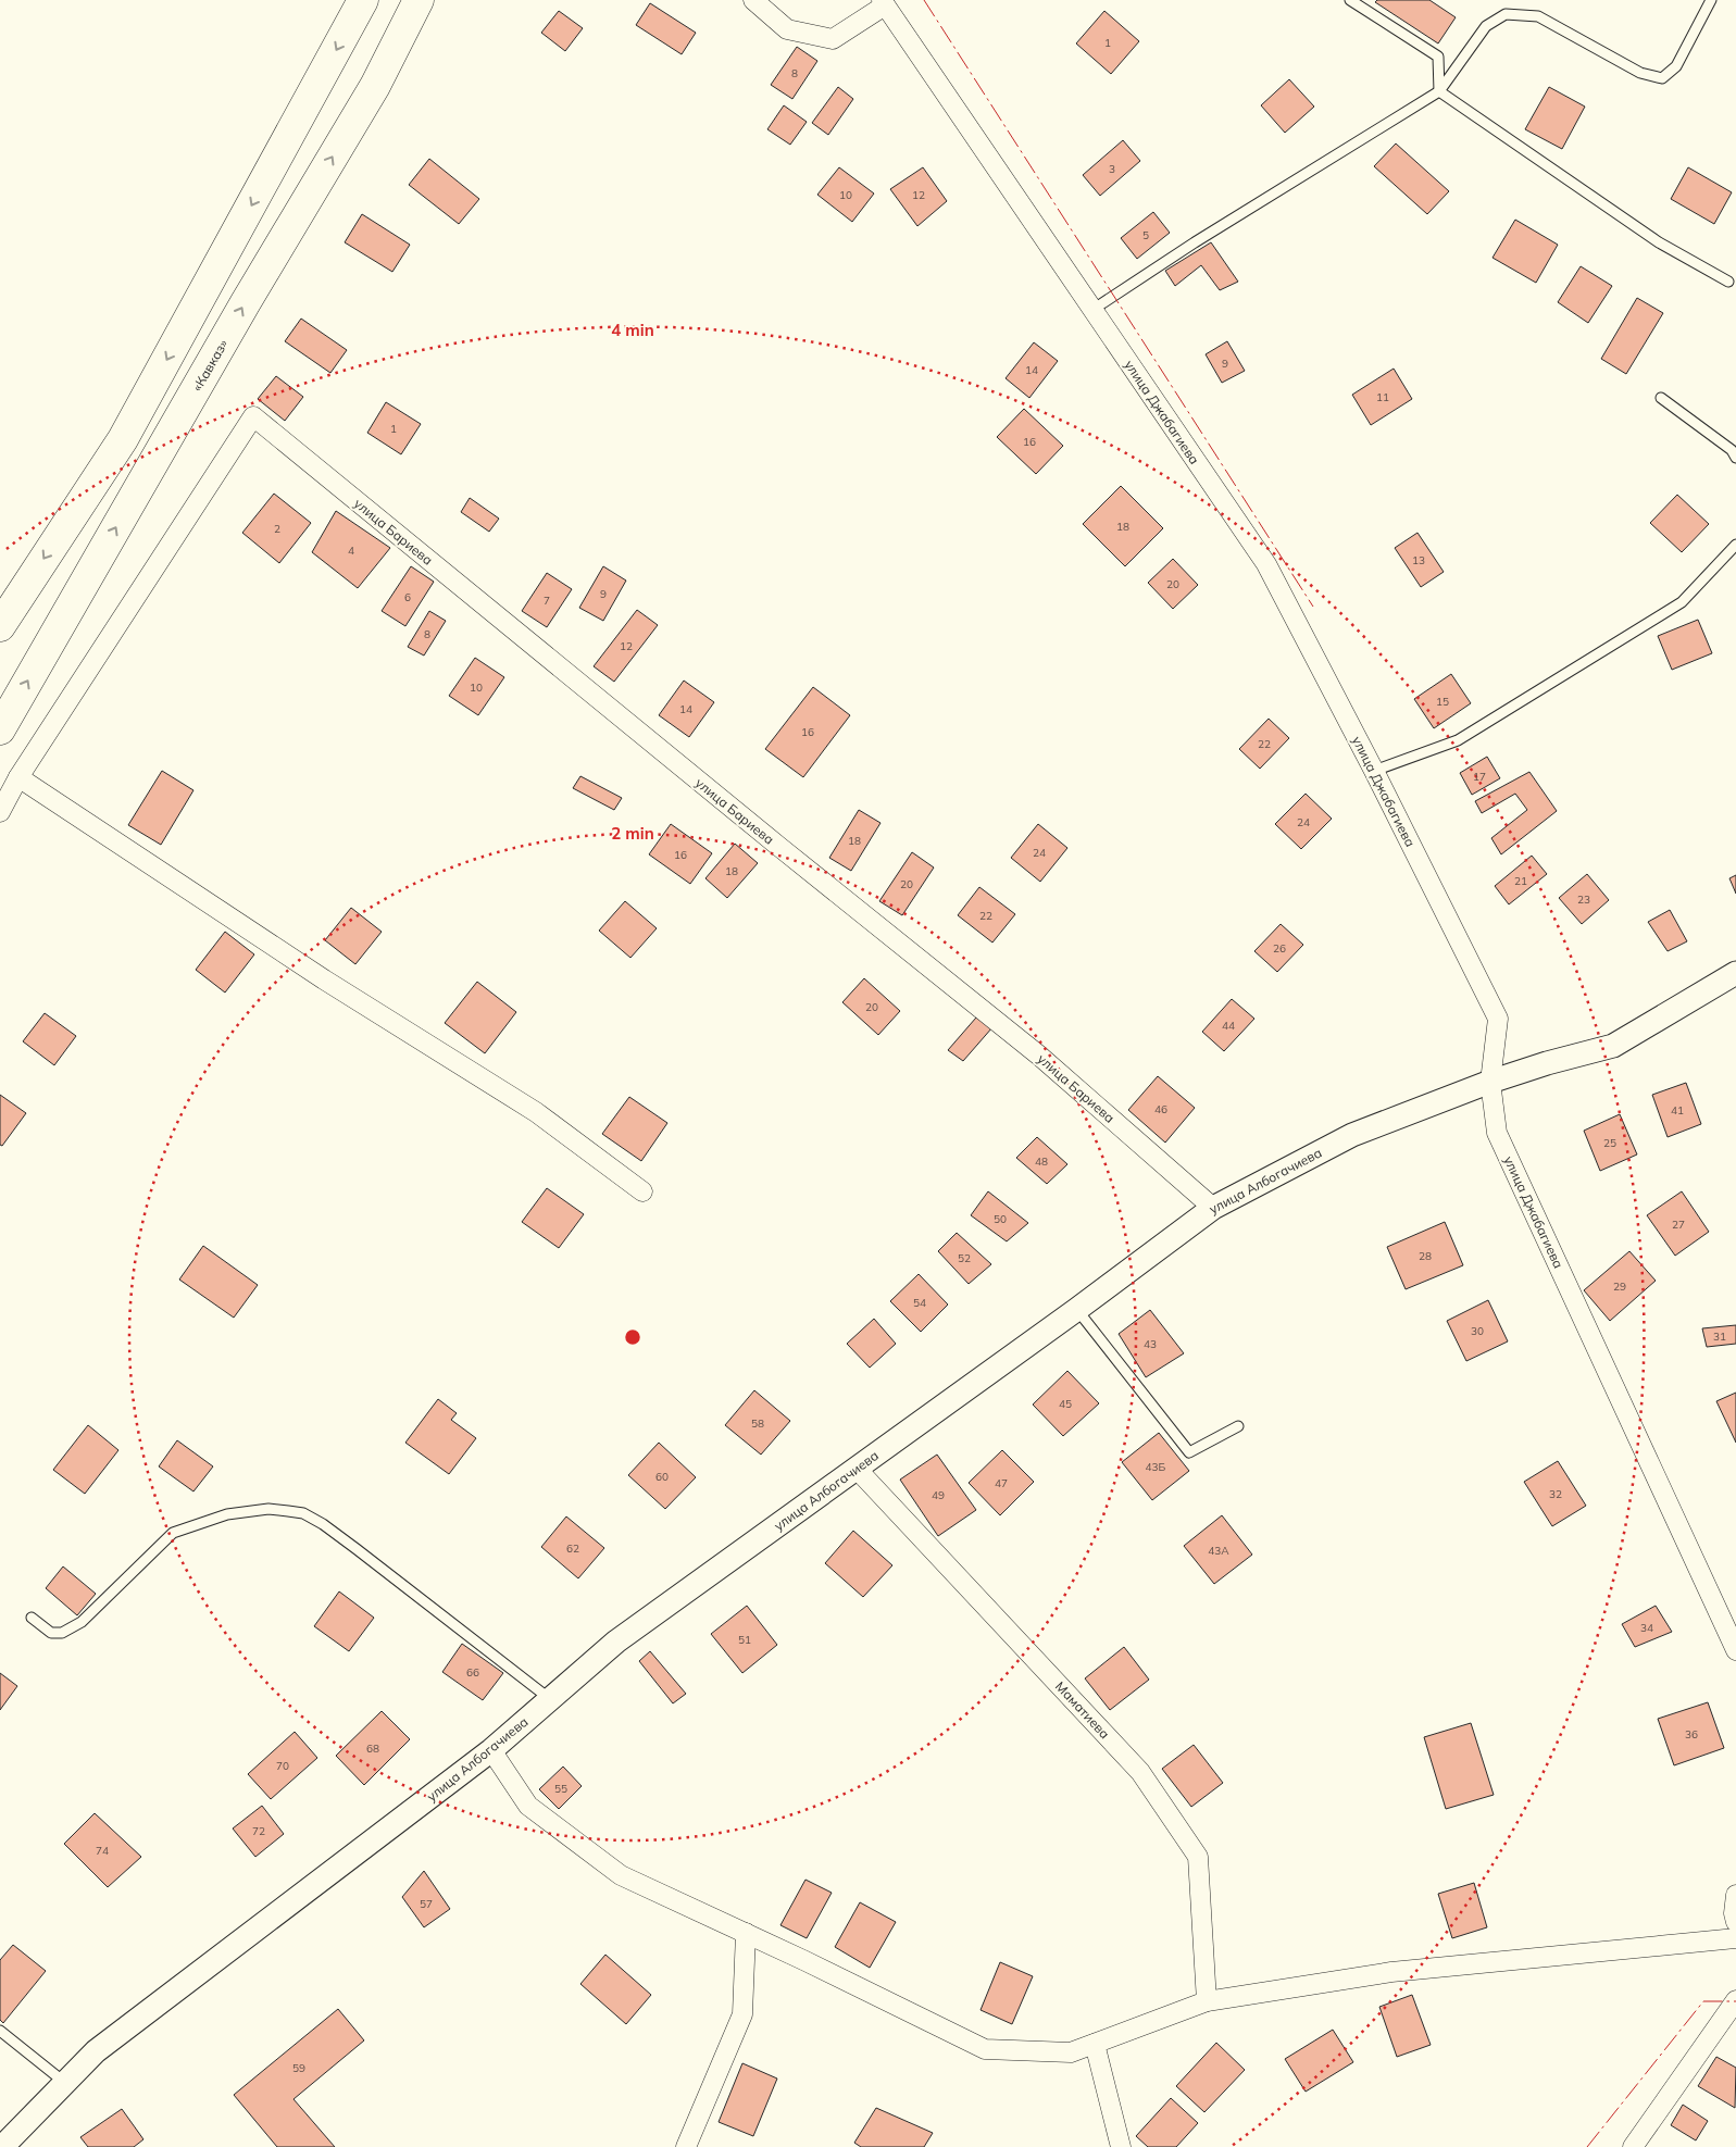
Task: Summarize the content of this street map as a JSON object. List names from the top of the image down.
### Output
{
  "streets": {
    "highway": ["«Кавказ»"],
    "street": [
      "улица Джабагиева",
      "улица Бариева",
      "улица Албогачиева",
      "Маматиева"
    ]
  },
  "crossings": [
    ["улица Джабагиева", "улица Албогачиева"],
    ["улица Бариева", "улица Албогачиева"],
    ["улица Албогачиева", "Маматиева"]
  ],
  "house_numbers": [
    "1",
    "8",
    "3",
    "10",
    "12",
    "5",
    "9",
    "14",
    "11",
    "1",
    "16",
    "18",
    "2",
    "4",
    "13",
    "20",
    "9",
    "6",
    "7",
    "8",
    "12",
    "10",
    "15",
    "14",
    "16",
    "22",
    "17",
    "24",
    "18",
    "24",
    "16",
    "18",
    "21",
    "20",
    "23",
    "22",
    "26",
    "20",
    "44",
    "46",
    "41",
    "25",
    "48",
    "50",
    "27",
    "28",
    "52",
    "29",
    "54",
    "30",
    "31",
    "43",
    "45",
    "58",
    "43Б",
    "60",
    "47",
    "32",
    "49",
    "62",
    "43А",
    "34",
    "51",
    "66",
    "36",
    "68",
    "70",
    "55",
    "72",
    "74",
    "57",
    "59"
  ],
  "rings": ["4 min", "2 min"]
}
